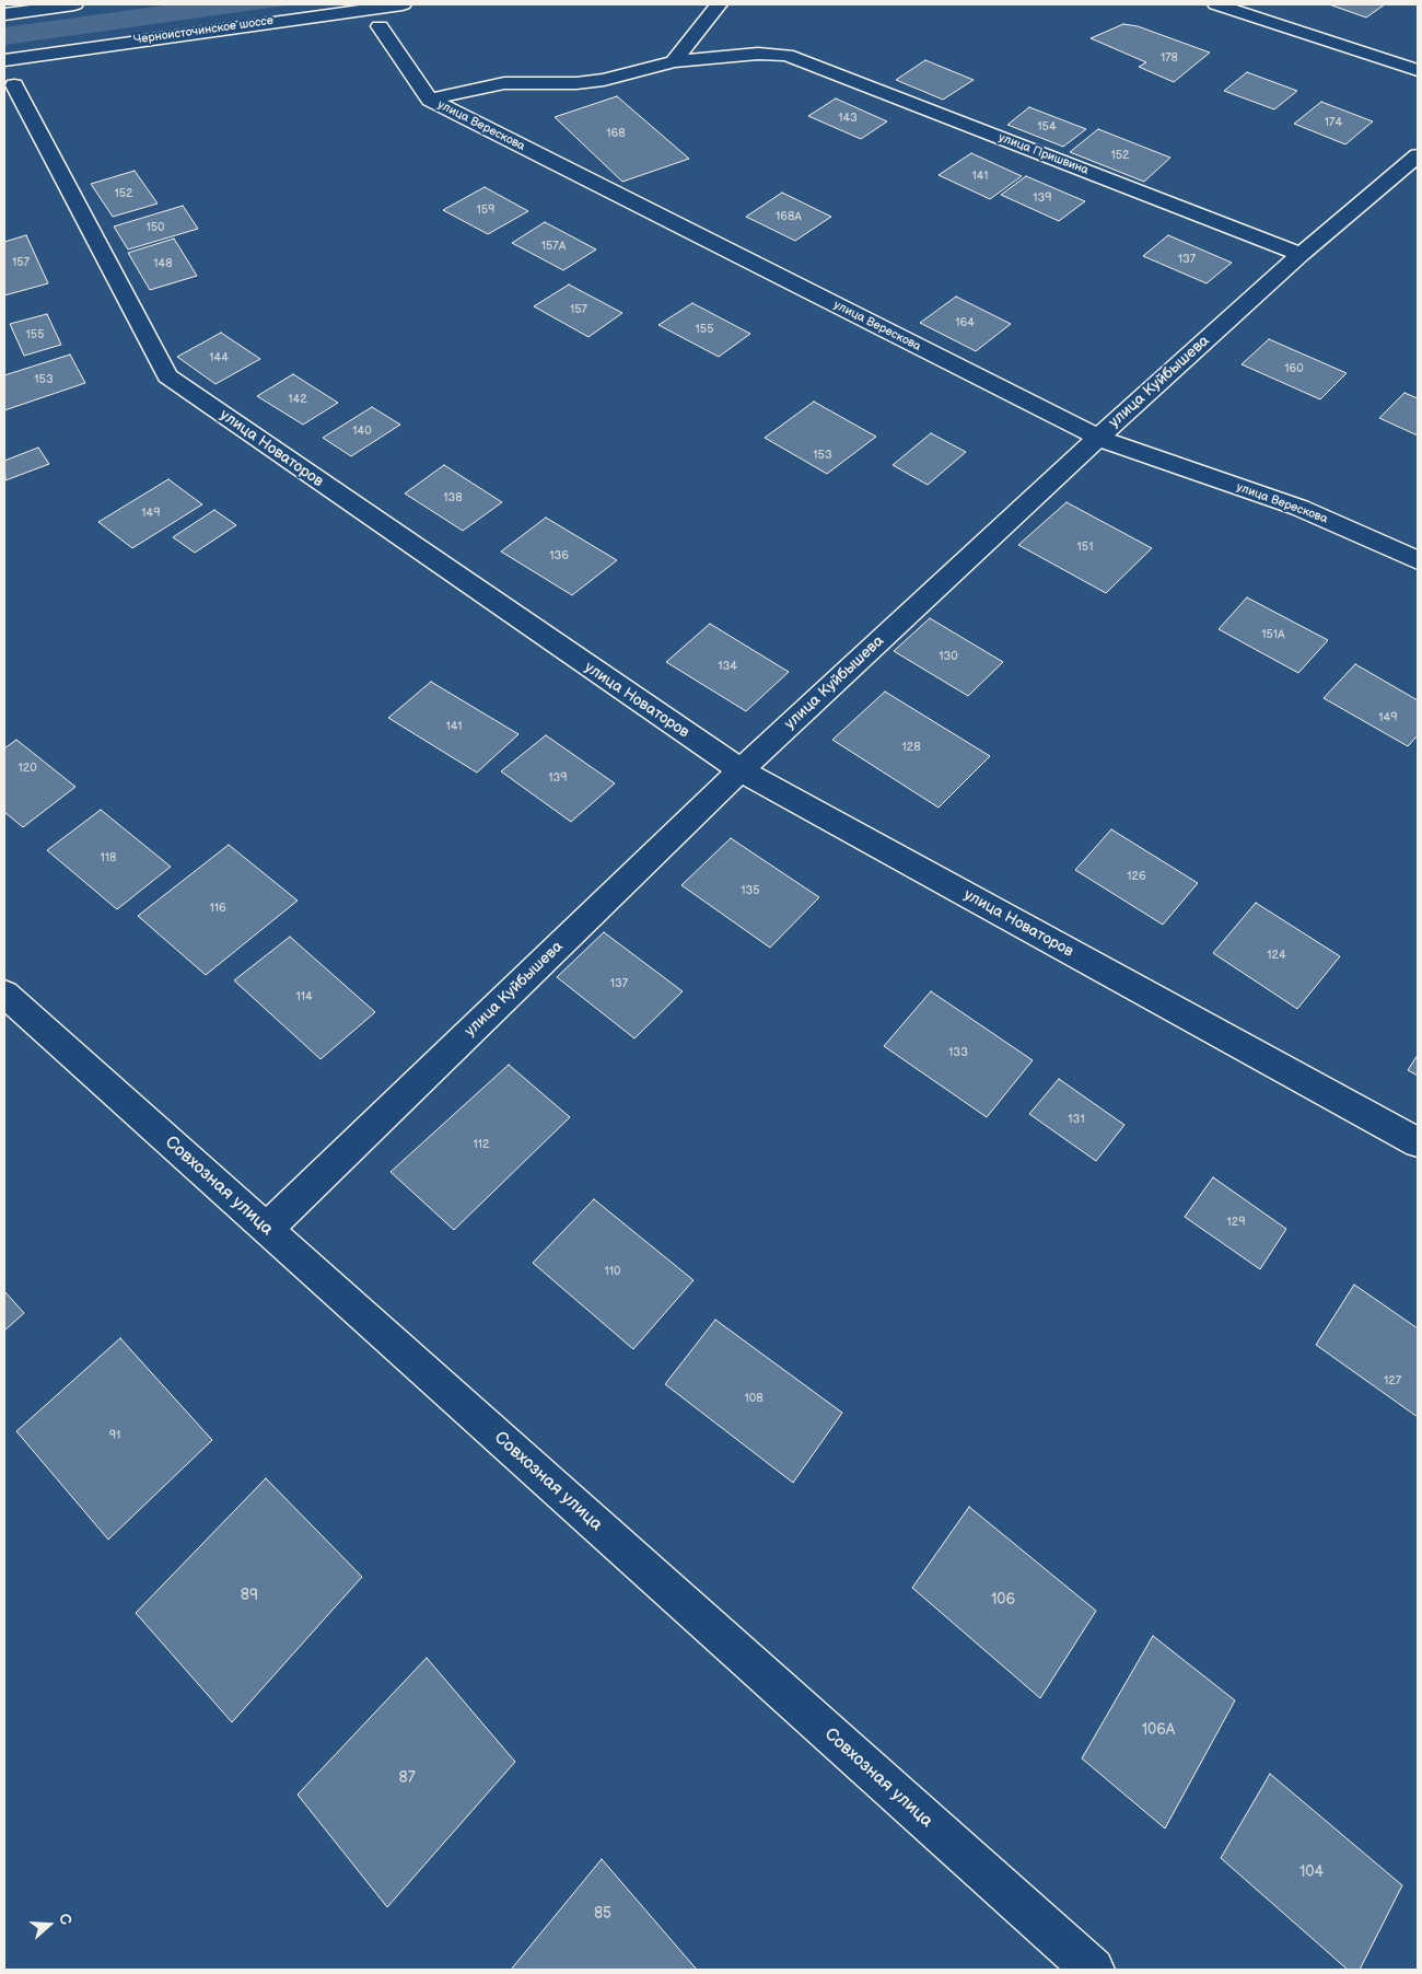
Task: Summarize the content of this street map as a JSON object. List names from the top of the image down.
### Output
{
  "streets": {
    "street": [
      "Черноисточинское шоссе",
      "улица Верескова",
      "улица Пришвина",
      "улица Куйбышева",
      "улица Новаторов",
      "Совхозная улица"
    ]
  },
  "crossings": [
    ["улица Верескова", "улица Пришвина"],
    ["улица Верескова", "улица Куйбышева"],
    ["улица Пришвина", "улица Куйбышева"],
    ["улица Куйбышева", "улица Новаторов"],
    ["улица Куйбышева", "Совхозная улица"]
  ],
  "house_numbers": [
    "178",
    "143",
    "174",
    "154",
    "168",
    "152",
    "141",
    "152",
    "139",
    "159",
    "168А",
    "150",
    "157А",
    "137",
    "157",
    "148",
    "157",
    "164",
    "155",
    "155",
    "144",
    "160",
    "153",
    "142",
    "140",
    "153",
    "138",
    "149",
    "151",
    "136",
    "151А",
    "130",
    "134",
    "149",
    "141",
    "128",
    "120",
    "139",
    "118",
    "126",
    "135",
    "116",
    "124",
    "137",
    "114",
    "133",
    "131",
    "112",
    "129",
    "110",
    "127",
    "108",
    "91",
    "89",
    "106",
    "106А",
    "87",
    "104",
    "85"
  ],
  "north": "right"
}
